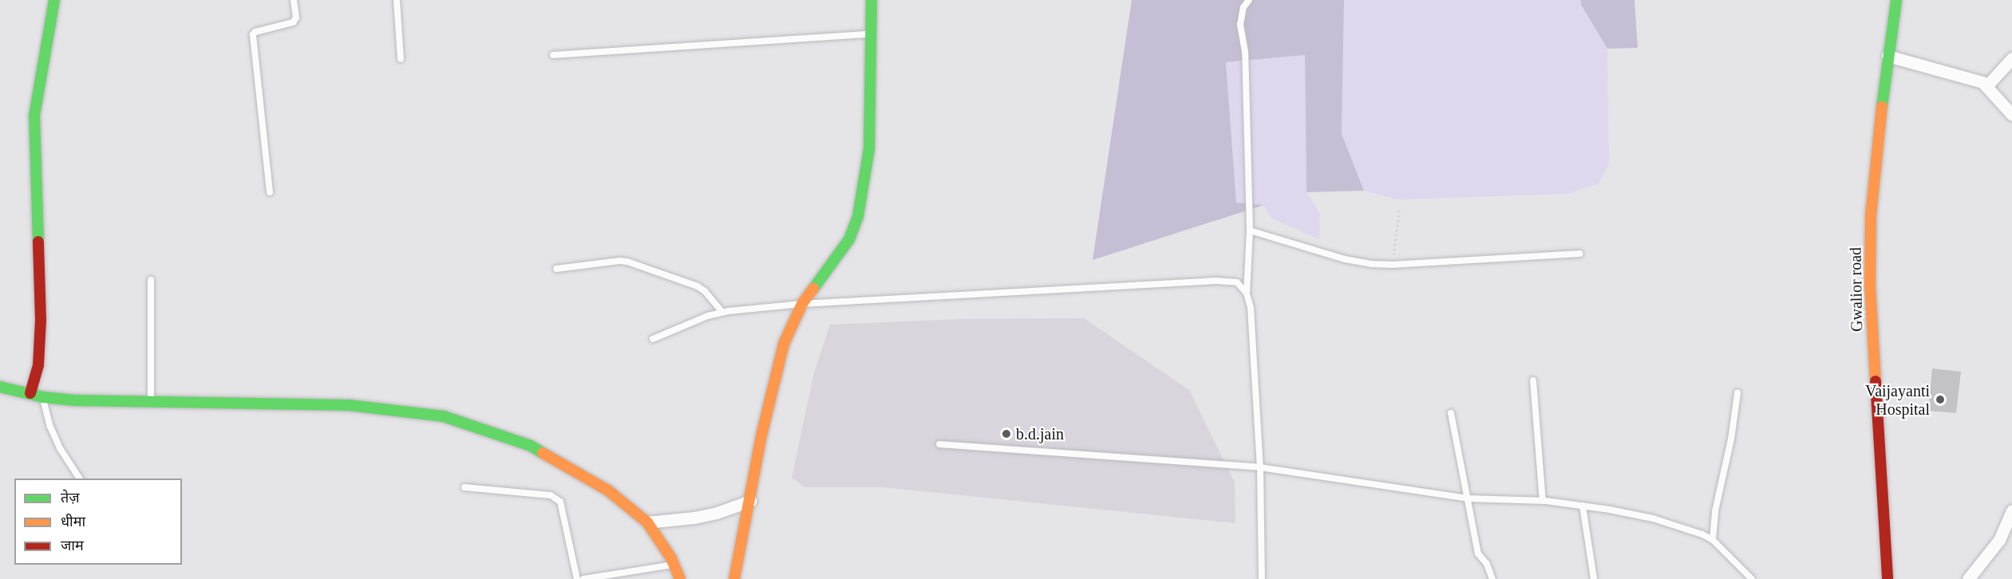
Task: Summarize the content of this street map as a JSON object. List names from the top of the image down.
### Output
{
  "streets": {
    "street": ["Gwalior road"]
  },
  "places": ["Vaijayanti Hospital", "b.d.jain"],
  "legend": ["तेज़", "धीमा", "जाम"]
}
